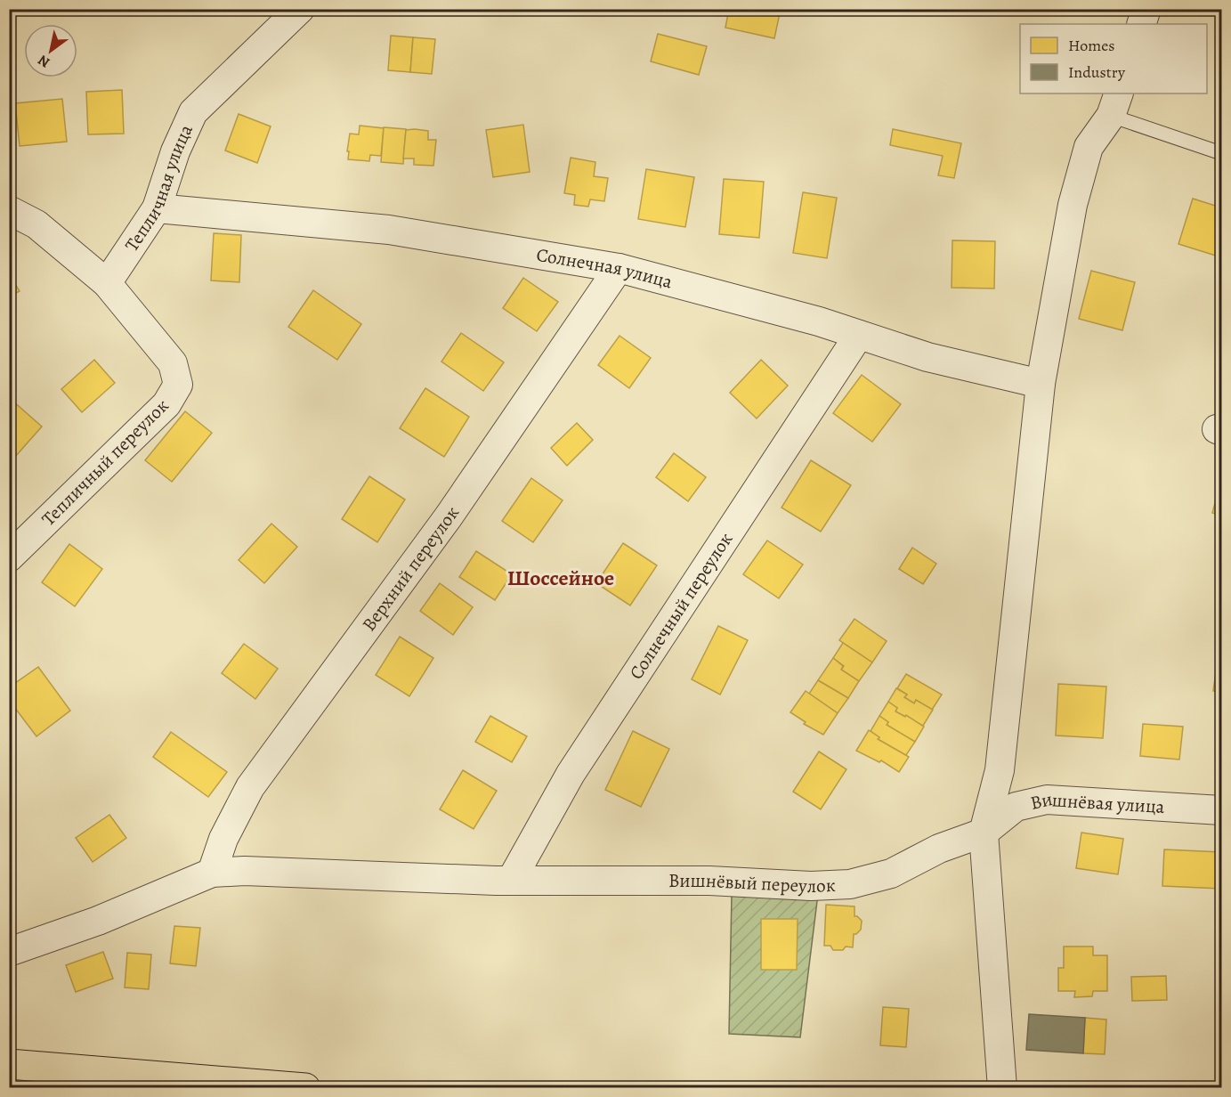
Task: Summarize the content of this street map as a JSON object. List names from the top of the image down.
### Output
{
  "streets": {
    "street": [
      "Тепличная улица",
      "Солнечная улица",
      "Тепличный переулок",
      "Верхний переулок",
      "Солнечный переулок",
      "Вишнёвая улица",
      "Вишнёвый переулок"
    ]
  },
  "crossings": [
    ["Тепличная улица", "Солнечная улица"],
    ["Тепличная улица", "Тепличный переулок"],
    ["Солнечная улица", "Верхний переулок"],
    ["Солнечная улица", "Солнечный переулок"],
    ["Верхний переулок", "Вишнёвый переулок"],
    ["Солнечный переулок", "Вишнёвый переулок"],
    ["Вишнёвая улица", "Вишнёвый переулок"]
  ],
  "districts": ["Шоссейное"],
  "legend": ["Homes", "Industry"],
  "north": "bottom left"
}
